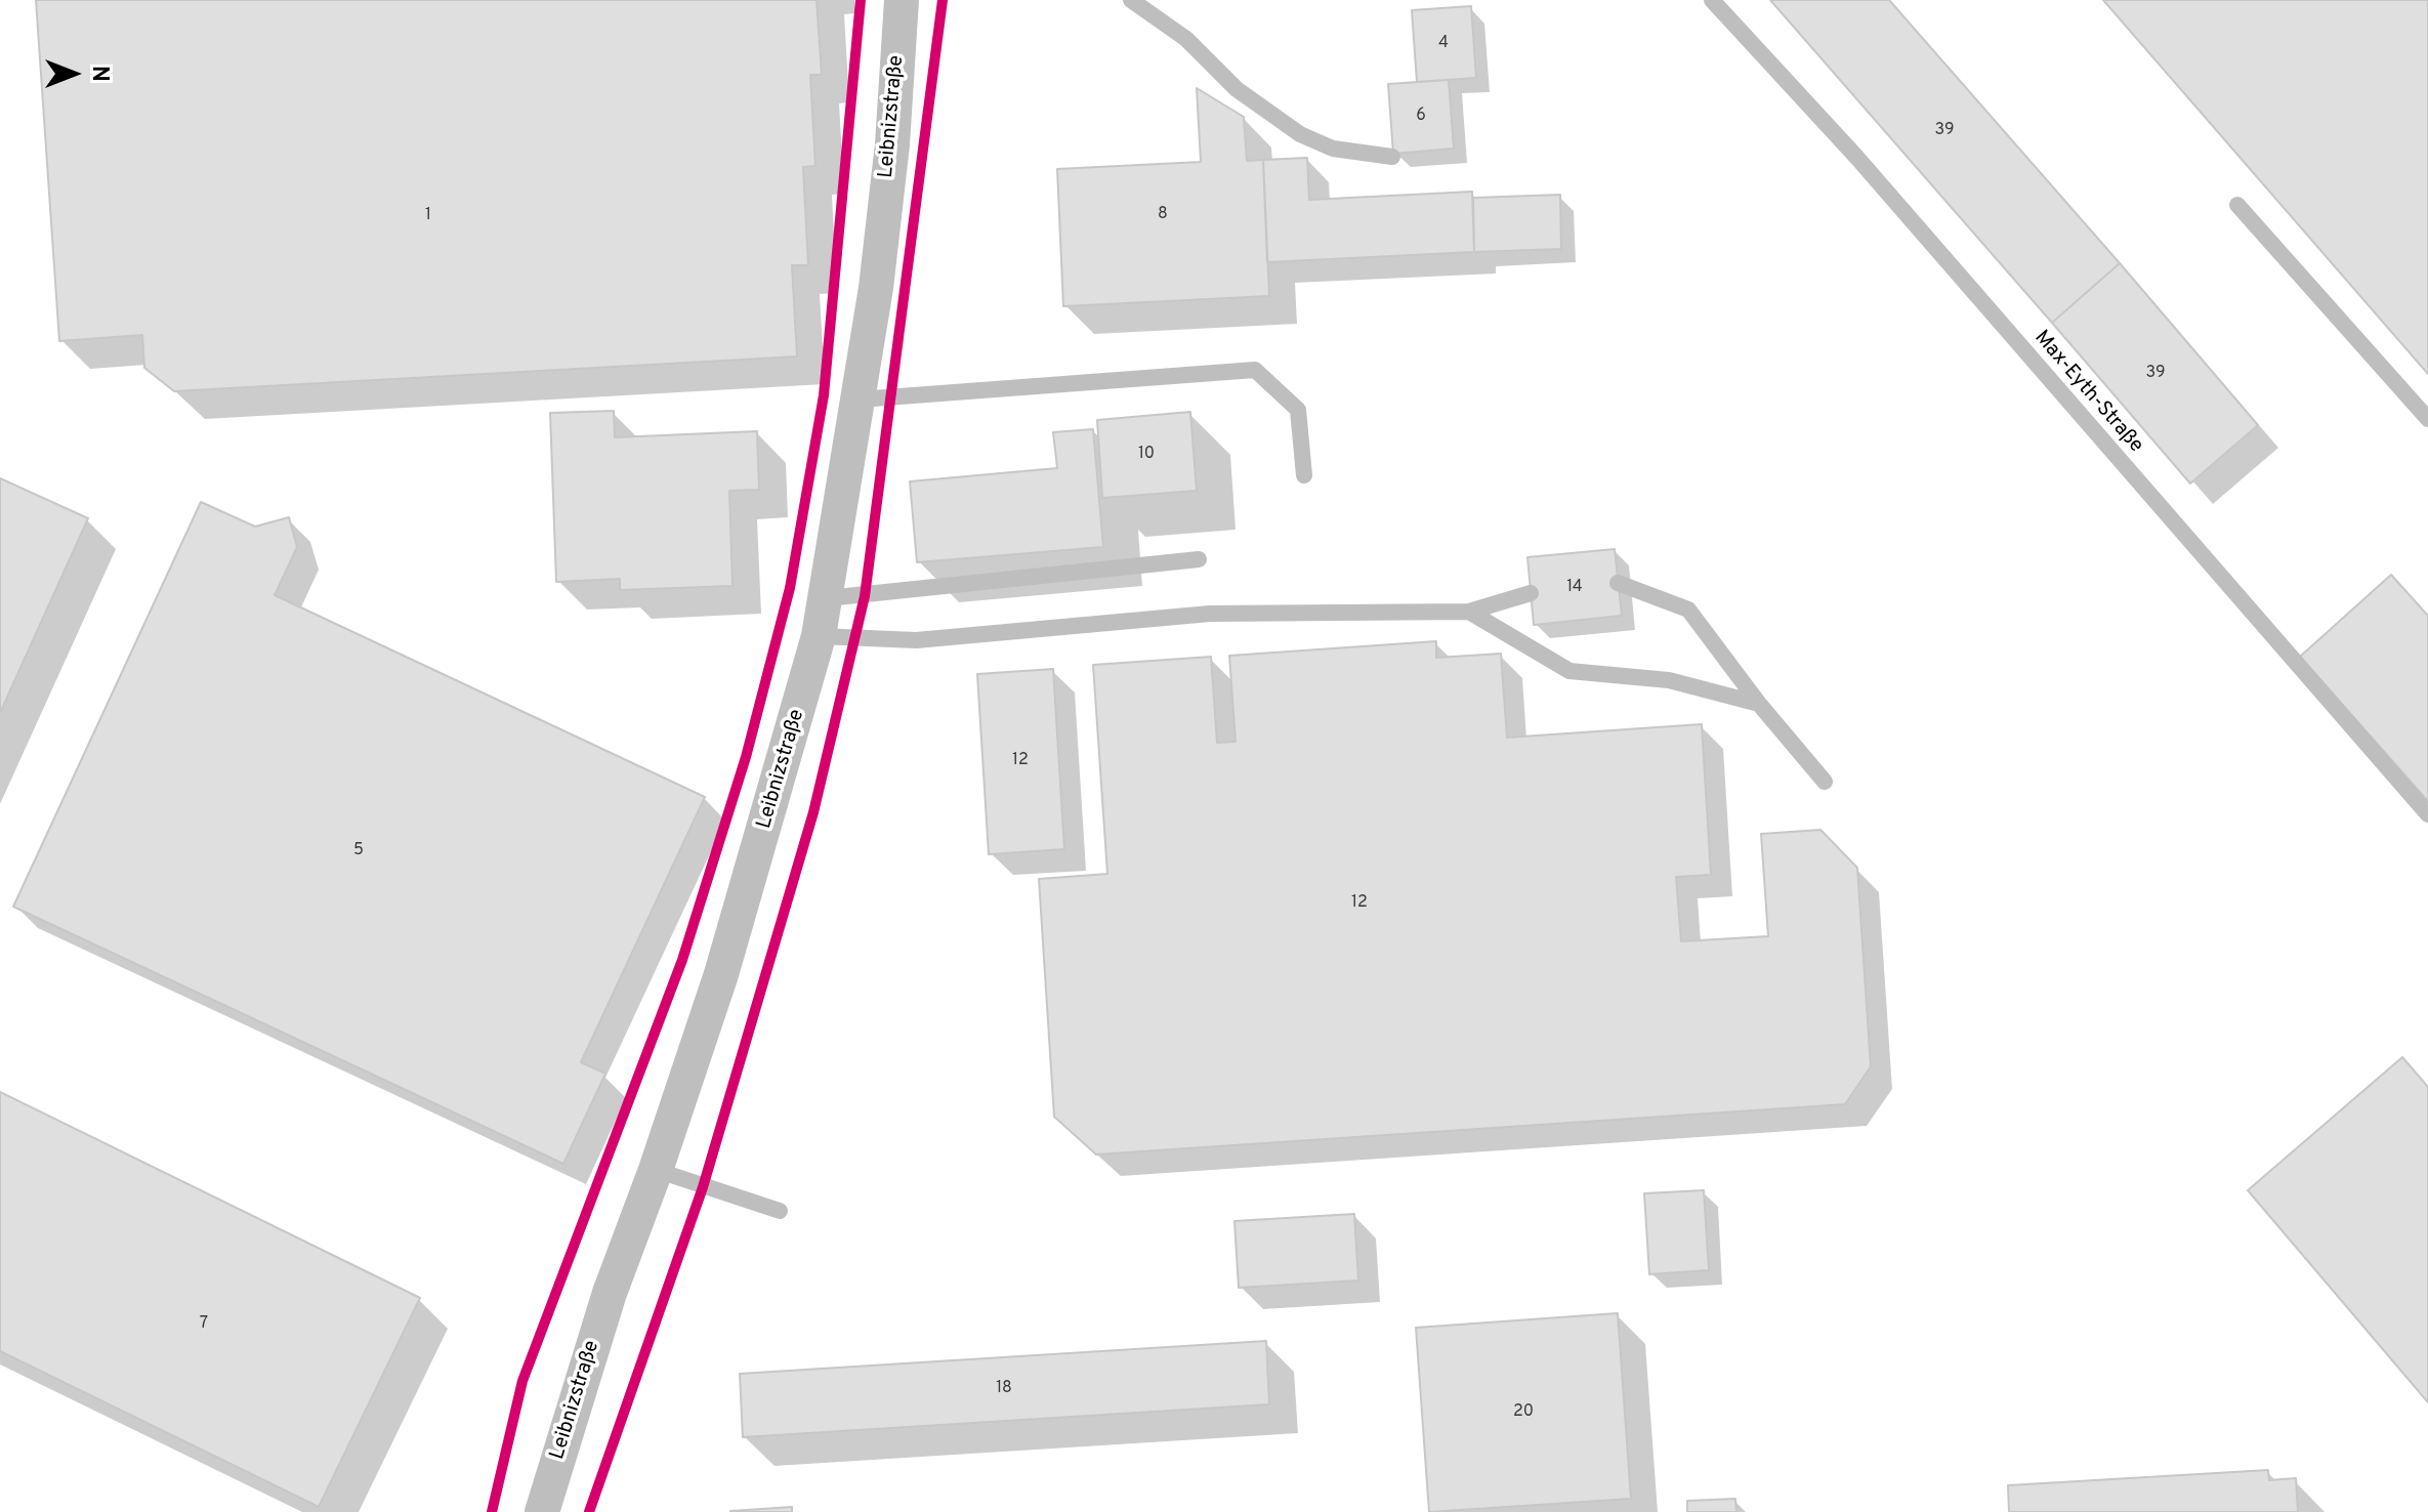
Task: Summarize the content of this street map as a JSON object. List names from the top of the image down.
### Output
{
  "streets": {
    "street": ["Leibnizstraße"],
    "lane": ["Max-Eyth-Straße"]
  },
  "house_numbers": [
    "4",
    "6",
    "39",
    "8",
    "1",
    "39",
    "10",
    "14",
    "12",
    "5",
    "12",
    "7",
    "18",
    "20"
  ],
  "north": "right"
}
